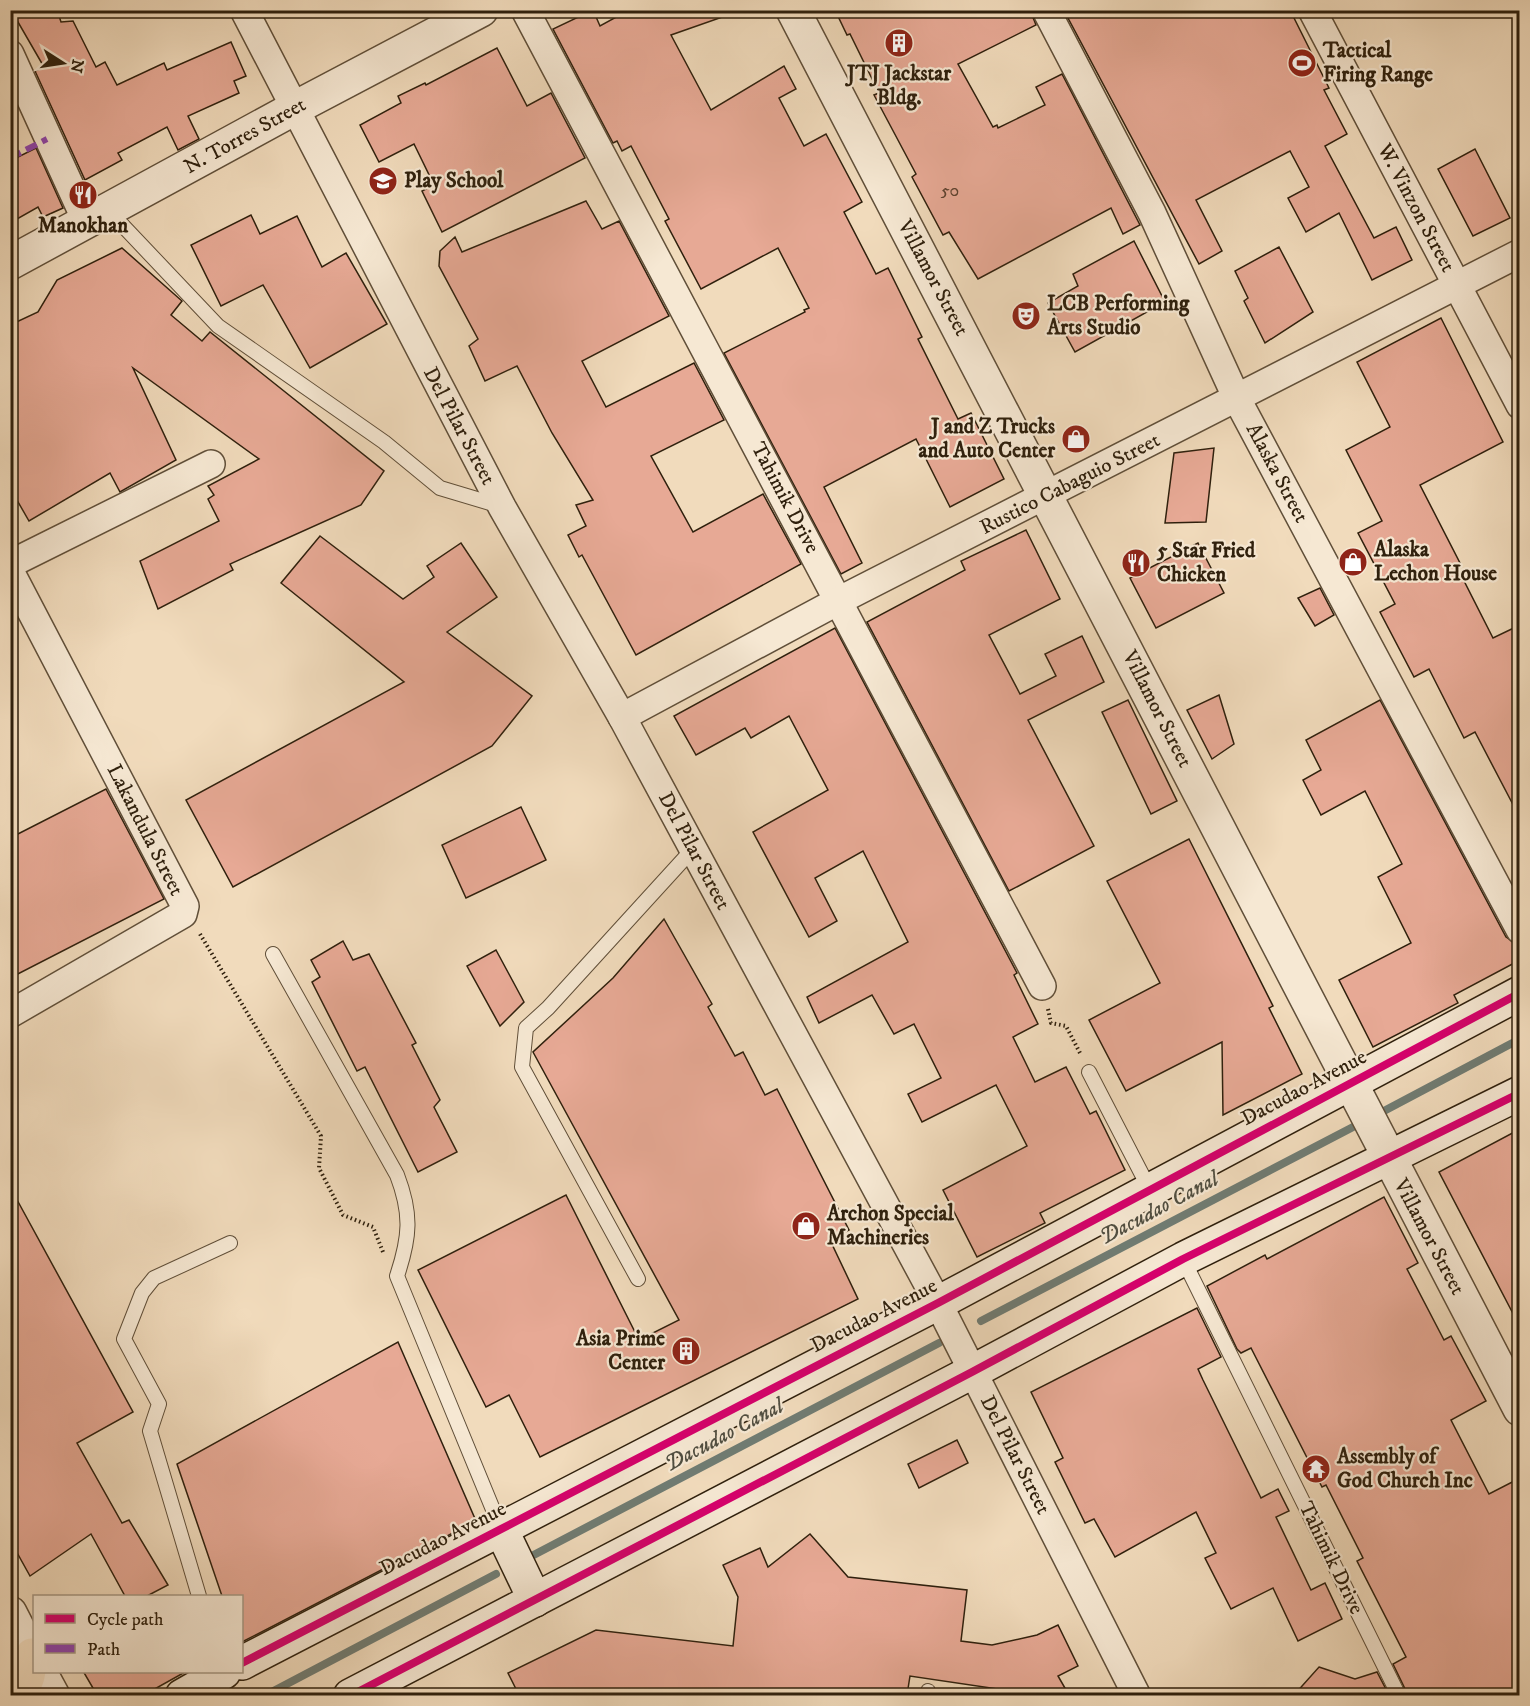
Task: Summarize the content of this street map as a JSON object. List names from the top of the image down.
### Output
{
  "streets": {
    "main road": ["N. Torres Street", "Villamor Street", "Dacudao Avenue"],
    "street": [
      "W. Vinzon Street",
      "Del Pilar Street",
      "Alaska Street",
      "Rustico Cabaguio Street",
      "Tahimik Drive",
      "Lakandula Street"
    ]
  },
  "crossings": [
    ["N. Torres Street", "Del Pilar Street"],
    ["W. Vinzon Street", "Rustico Cabaguio Street"],
    ["Villamor Street", "Rustico Cabaguio Street"],
    ["Villamor Street", "Dacudao Avenue"],
    ["Del Pilar Street", "Rustico Cabaguio Street"],
    ["Del Pilar Street", "Dacudao Avenue"],
    ["Alaska Street", "Rustico Cabaguio Street"],
    ["Rustico Cabaguio Street", "Tahimik Drive"]
  ],
  "water": ["Dacudao Canal"],
  "places": {
    "building": ["JTJ Jackstar Bldg.", "Asia Prime Center"],
    "sports": ["Tactical Firing Range"],
    "school or university": ["Play School"],
    "restaurant": ["Manokhan", "5 Star Fried Chicken"],
    "theatre": ["LCB Performing Arts Studio"],
    "shop": ["J and Z Trucks and Auto Center", "Alaska Lechon House", "Archon Special Machineries"],
    "temple": ["Assembly of God Church Inc"]
  },
  "house_numbers": ["50"],
  "legend": ["Cycle path", "Path"],
  "north": "right"
}
